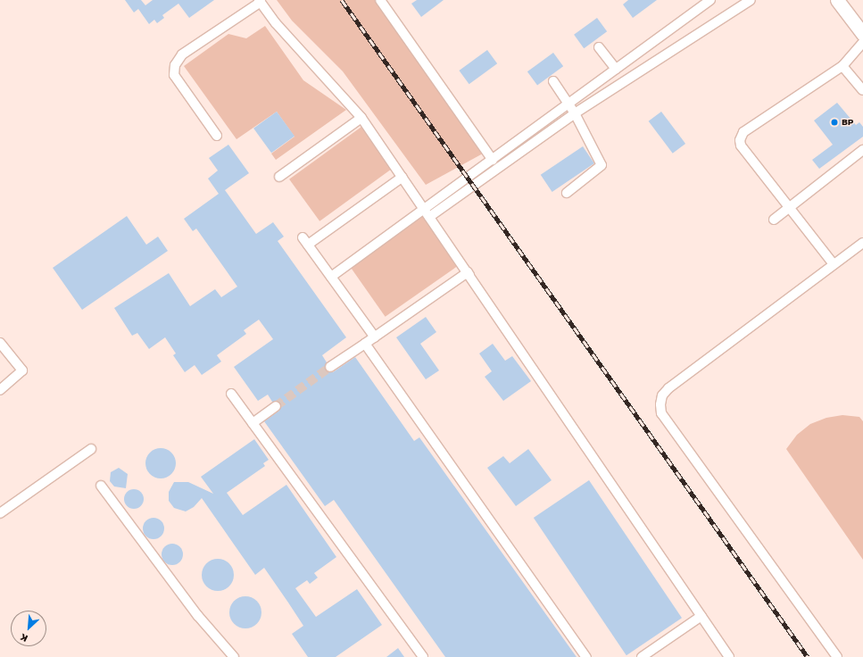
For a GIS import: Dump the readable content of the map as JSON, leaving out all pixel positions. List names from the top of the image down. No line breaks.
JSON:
{"places":["BP"],"north":"bottom left"}
